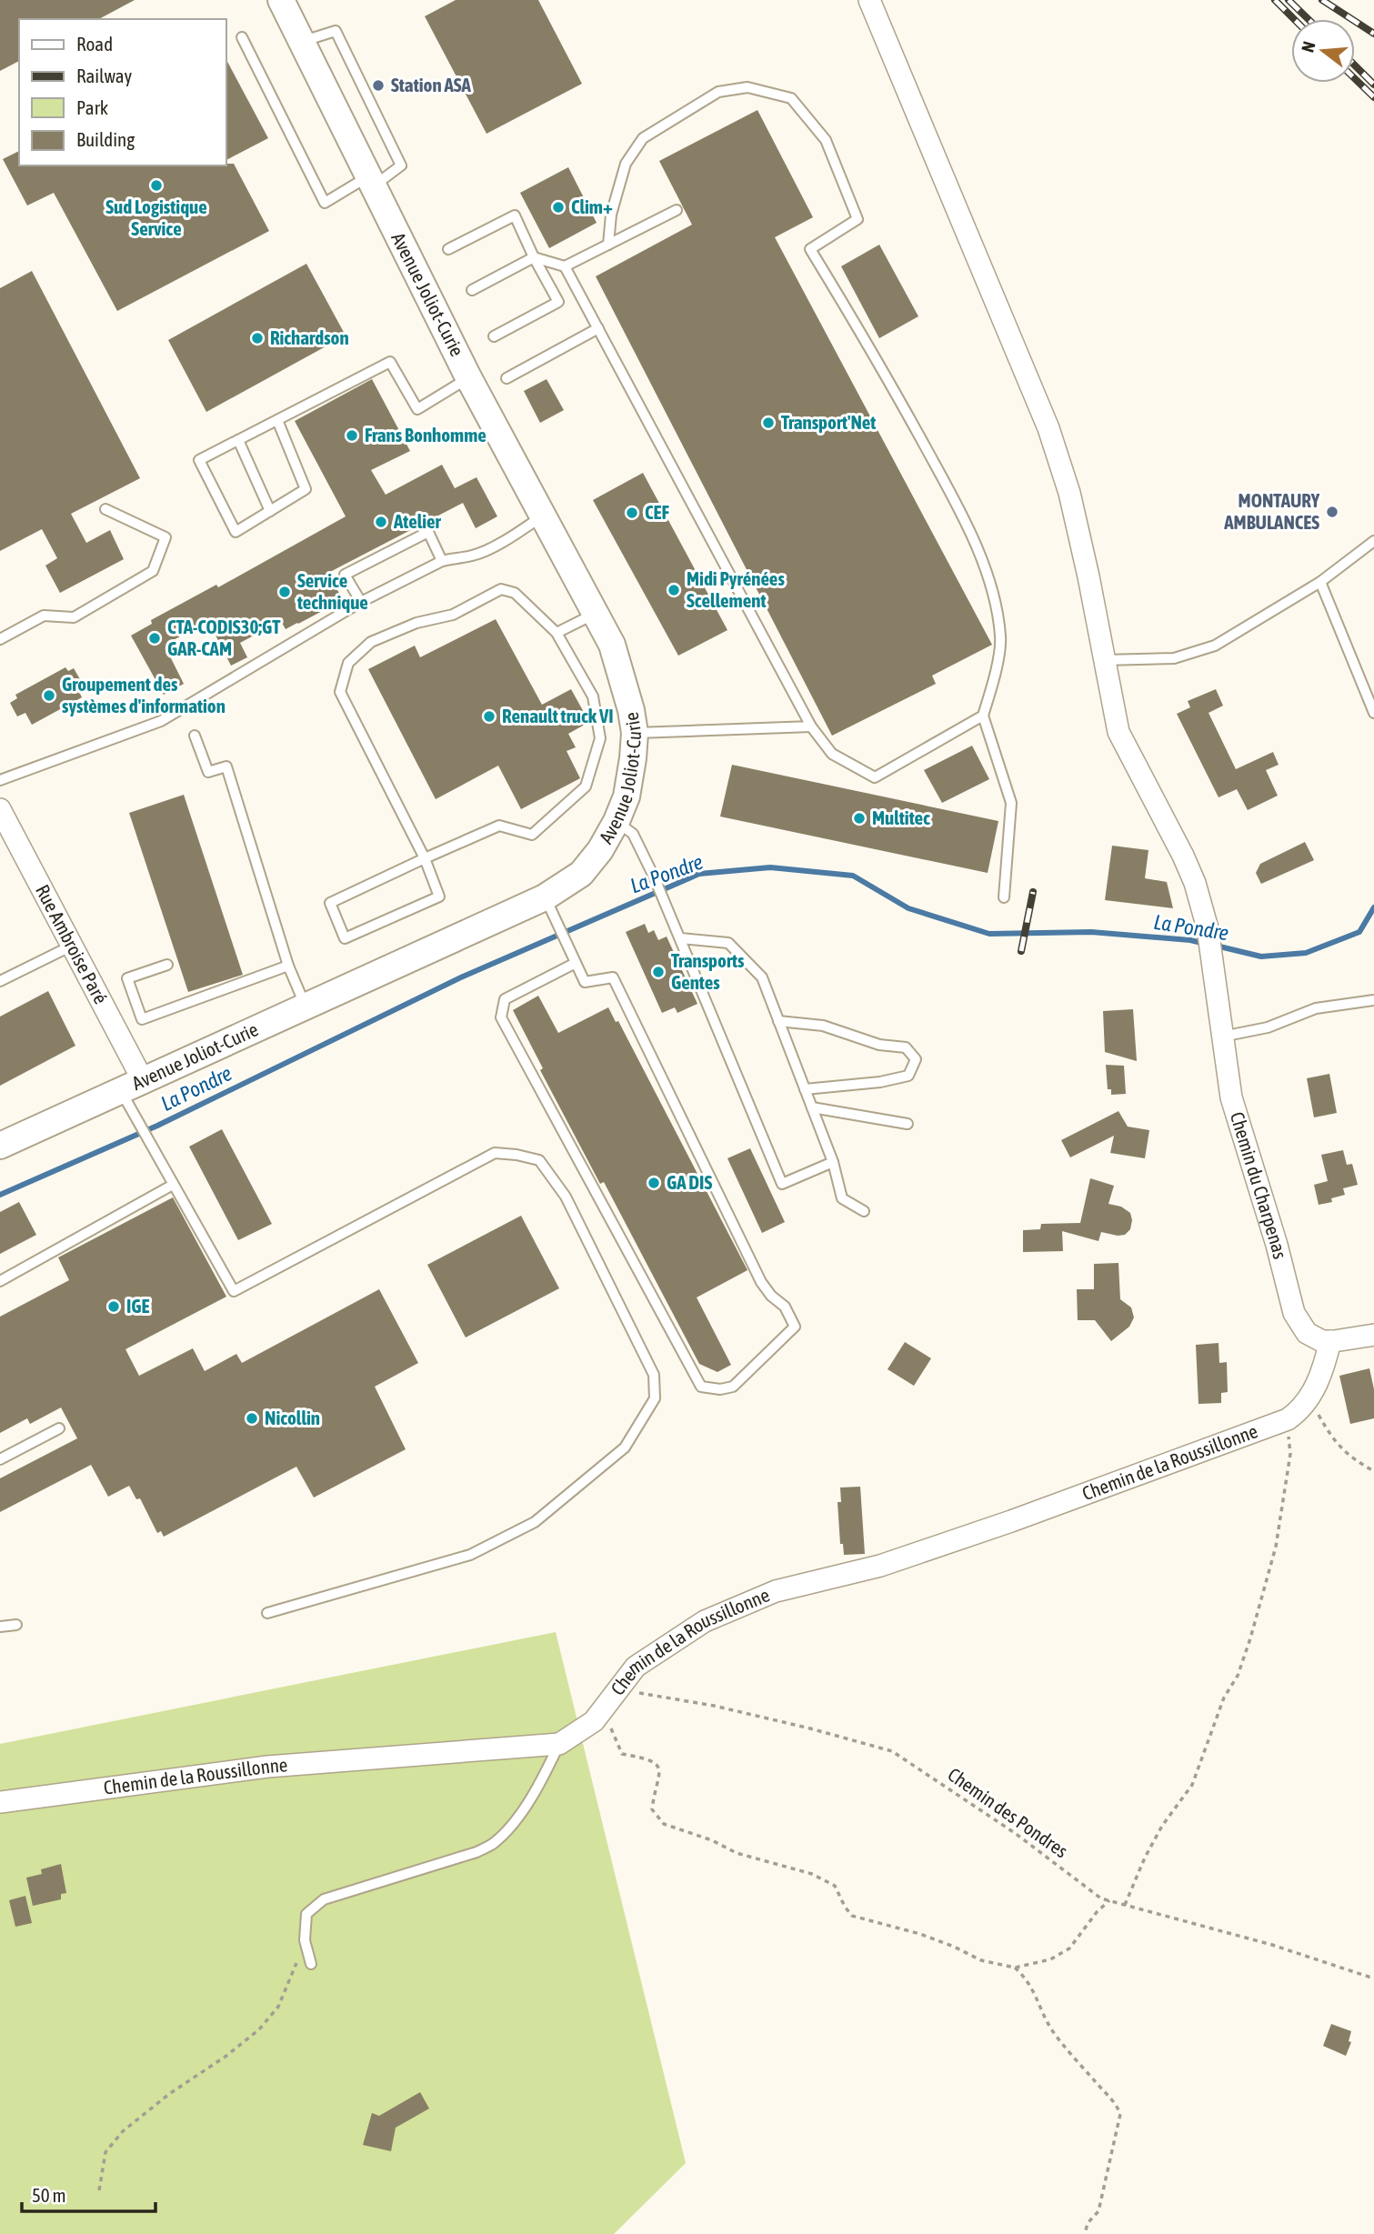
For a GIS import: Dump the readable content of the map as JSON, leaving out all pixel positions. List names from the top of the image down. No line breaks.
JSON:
{"streets":{"street":["Avenue Joliot-Curie","Rue Ambroise Paré","Chemin du Charpenas","Chemin de la Roussillonne"],"path":["Chemin des Pondres"]},"crossings":[["Avenue Joliot-Curie","Rue Ambroise Paré"],["Chemin du Charpenas","Chemin de la Roussillonne"],["Chemin de la Roussillonne","Chemin des Pondres"]],"water":["La Pondre"],"places":["Station ASA","Sud Logistique Service","Clim+","Richardson","Transport'Net","Frans Bonhomme","MONTAURY AMBULANCES","CEF","Atelier","Midi Pyrénées Scellement","Service technique","CTA-CODIS30;GT GAR-CAM","Groupement des systèmes d'information","Renault truck VI","Multitec","Transports Gentes","GA DIS","IGE","Nicollin"],"legend":["Road","Railway","Park","Building"],"scale_bar":"50 m","north":"left"}
